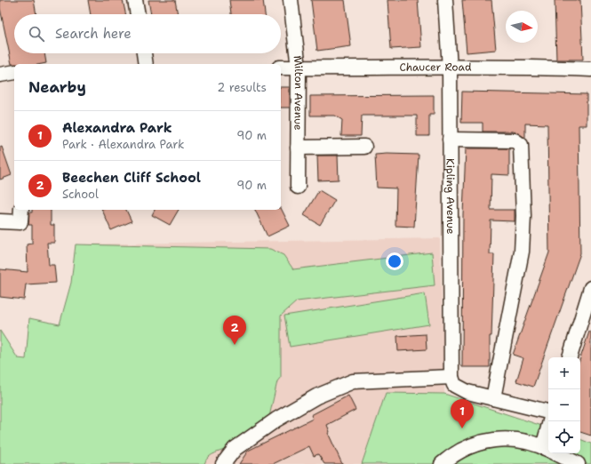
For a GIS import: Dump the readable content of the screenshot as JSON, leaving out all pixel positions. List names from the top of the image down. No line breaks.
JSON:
{"streets":{"street":["Chaucer Road","Milton Avenue","Kipling Avenue"]},"crossings":[["Chaucer Road","Milton Avenue"],["Chaucer Road","Kipling Avenue"]],"north":"right","page":{"search":"Search here","heading":["Nearby","2 results"],"list":[{"mark":"1","name":"Alexandra Park","note":"Park · Alexandra Park","value":"90 m"},{"mark":"2","name":"Beechen Cliff School","note":"School","value":"90 m"}],"pins":["2","1"],"map_buttons":["+","−"]}}
